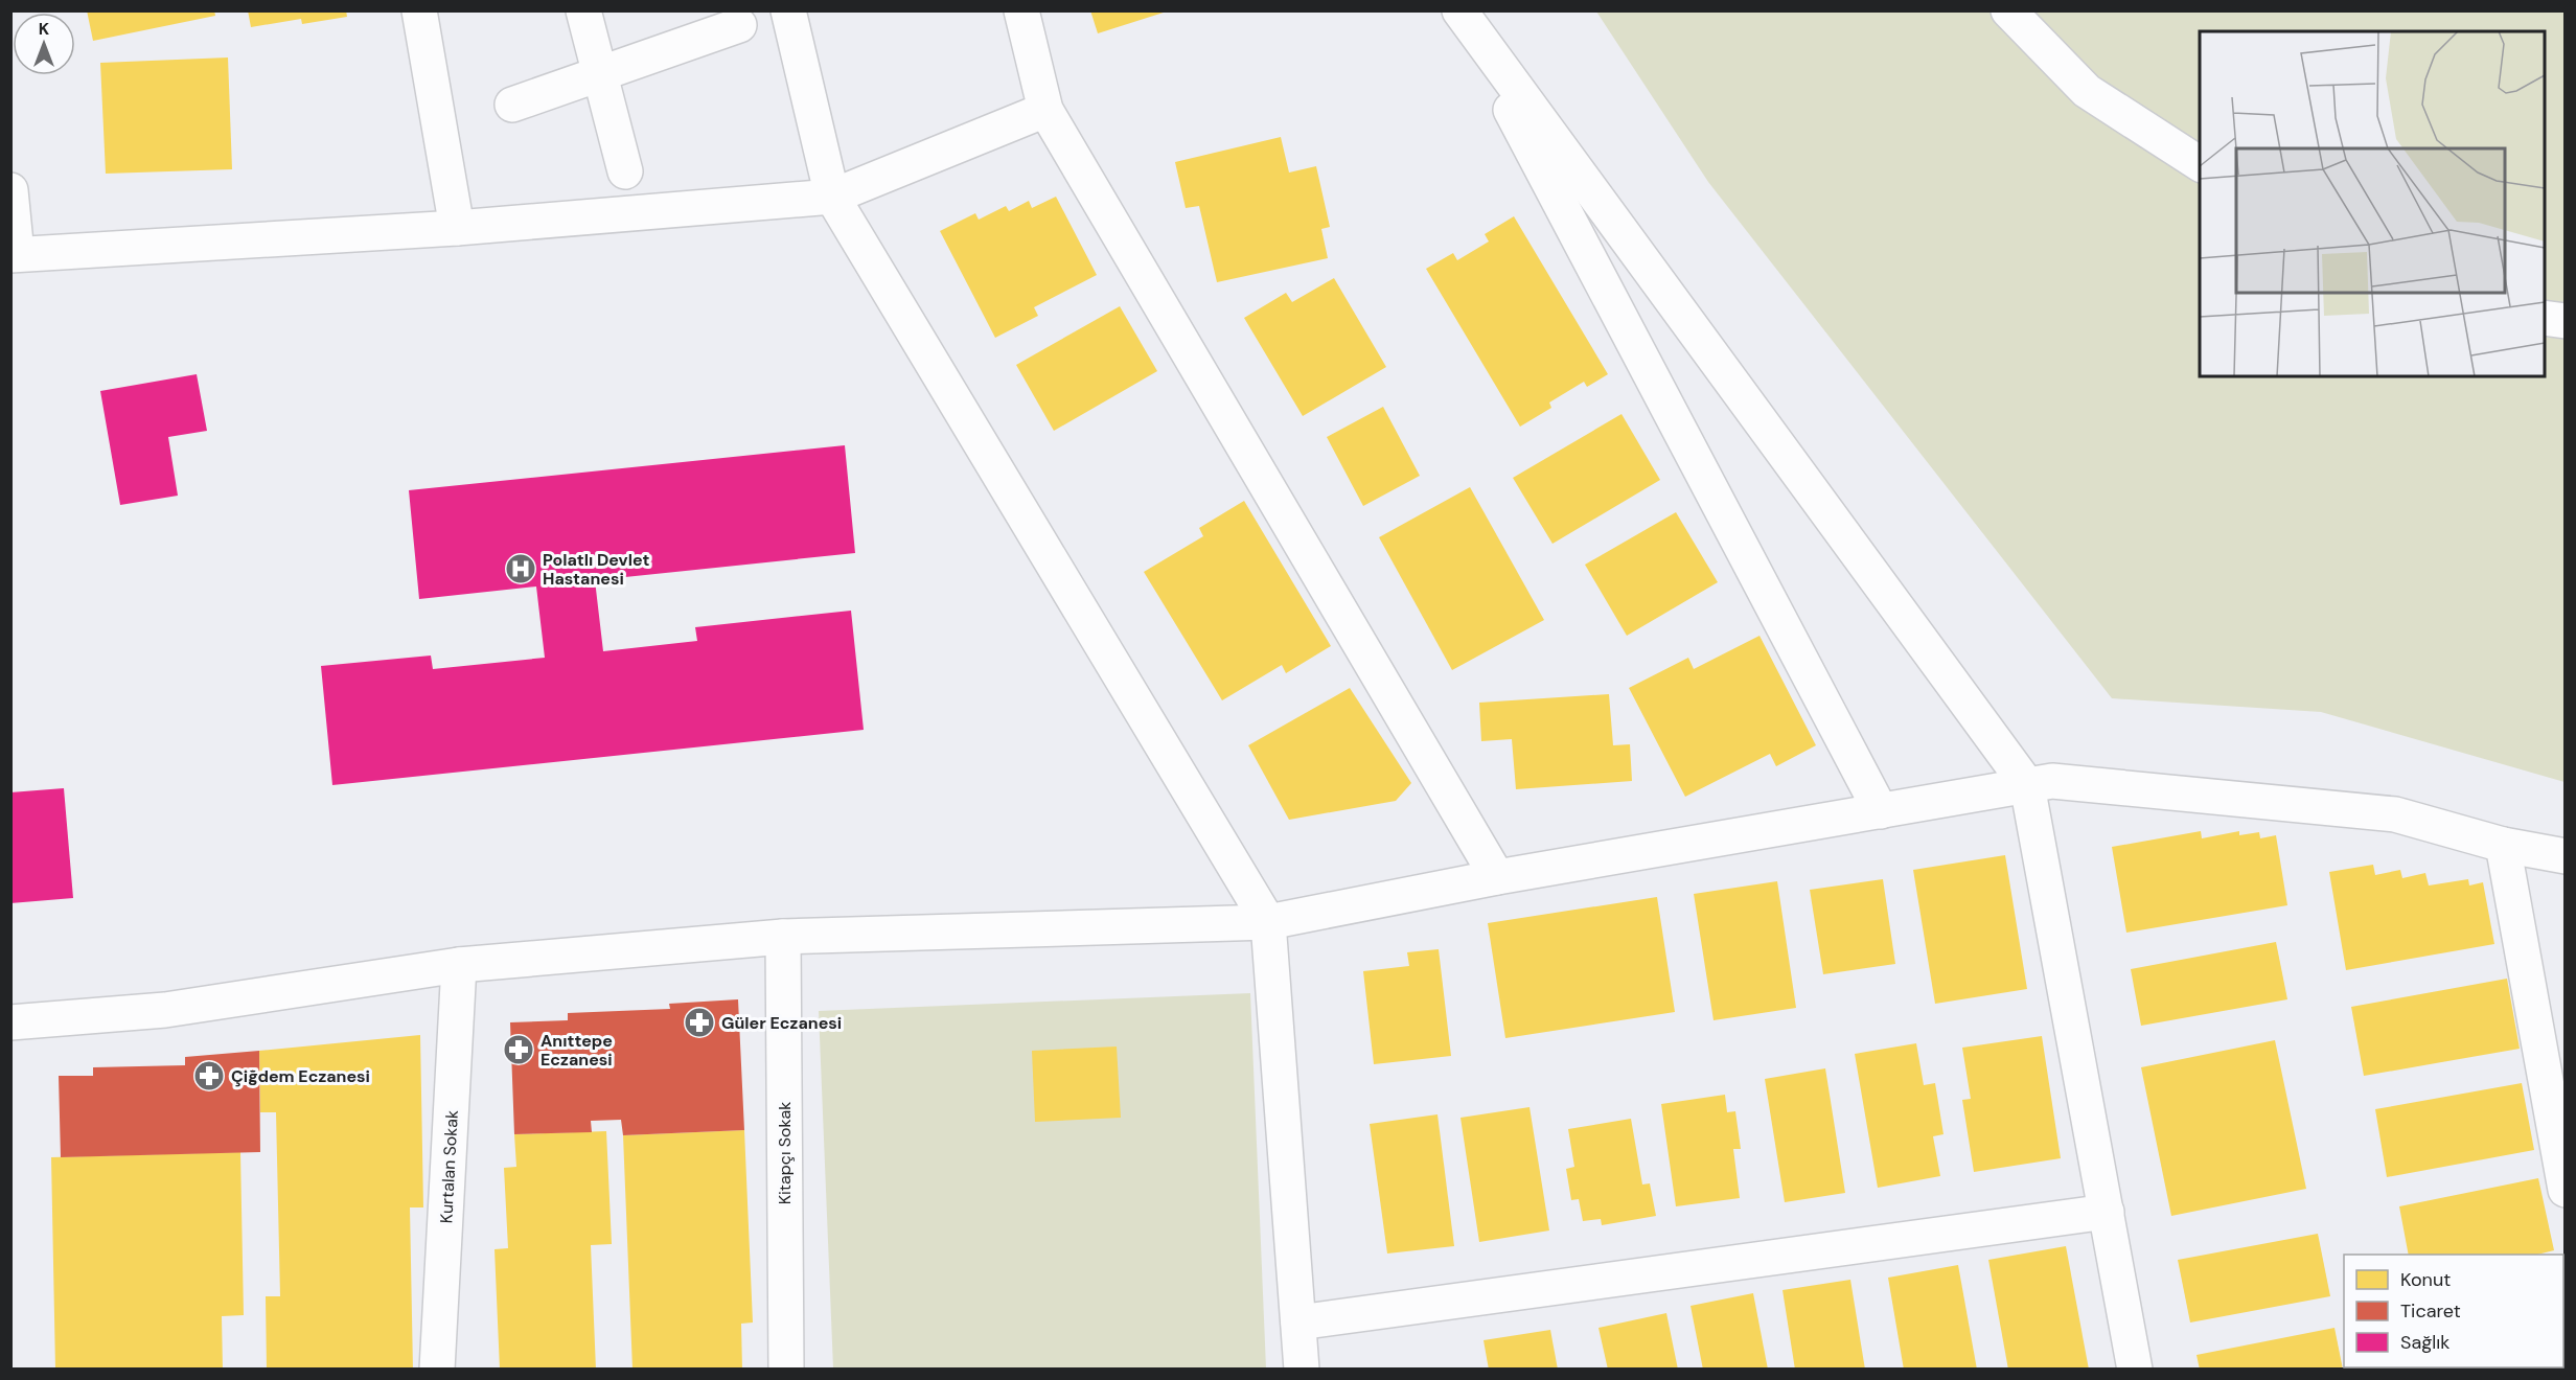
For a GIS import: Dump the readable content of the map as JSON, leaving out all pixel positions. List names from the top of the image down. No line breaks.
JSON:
{"streets":{"street":["Kitapçı Sokak","Kurtalan Sokak"]},"places":{"hospital":["Polatlı Devlet Hastanesi"],"pharmacy":["Güler Eczanesi","Anıttepe Eczanesi","Çiğdem Eczanesi"]},"legend":["Konut","Ticaret","Sağlık"],"north":"top"}
